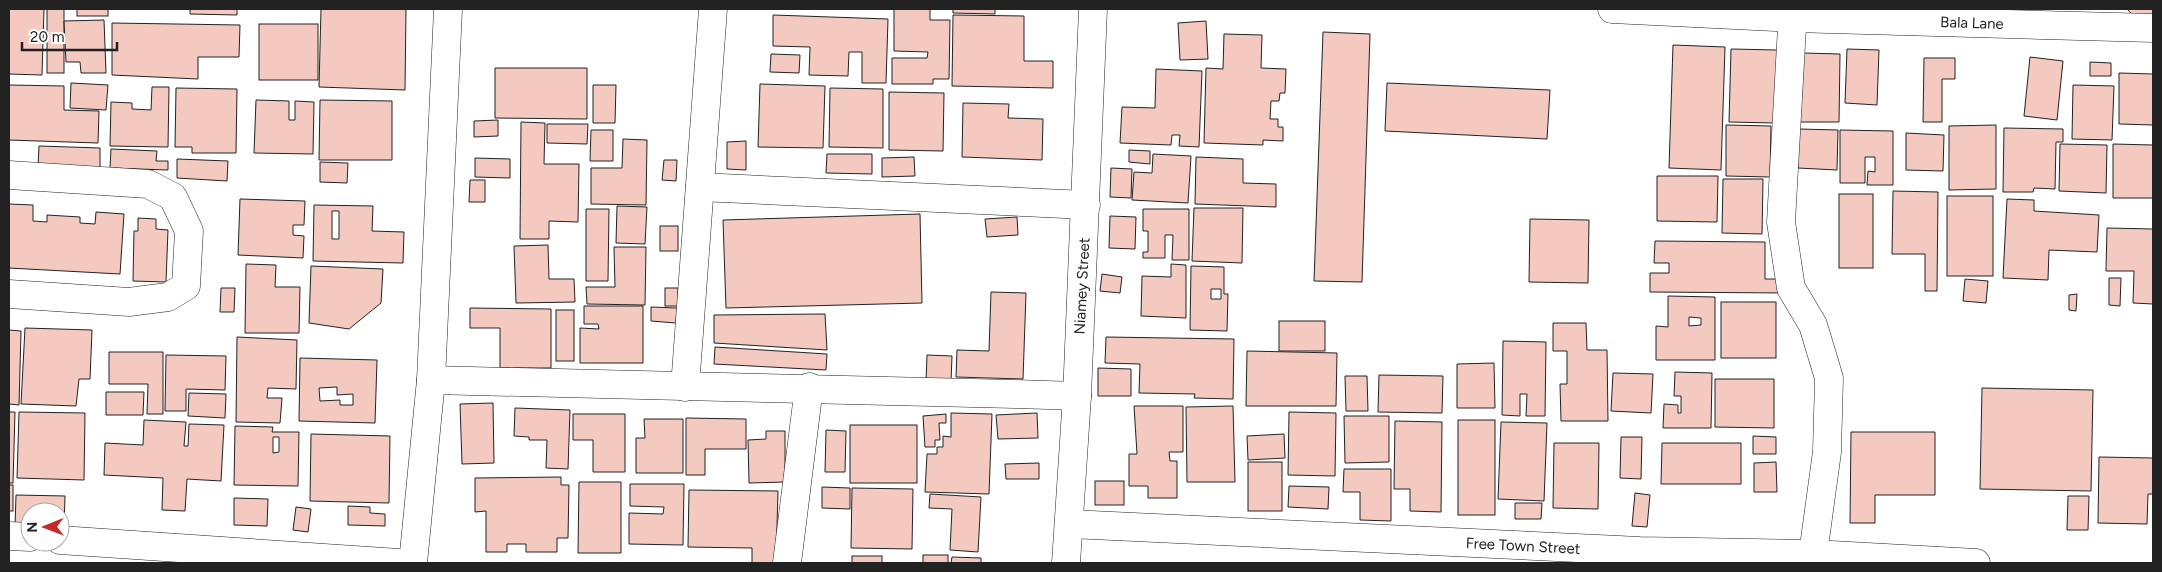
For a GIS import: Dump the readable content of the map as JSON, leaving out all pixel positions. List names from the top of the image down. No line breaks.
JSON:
{"streets":{"street":["Bala Lane","Niamey Street","Free Town Street"]},"crossings":[["Niamey Street","Free Town Street"]],"scale_bar":"20 m","north":"left"}
